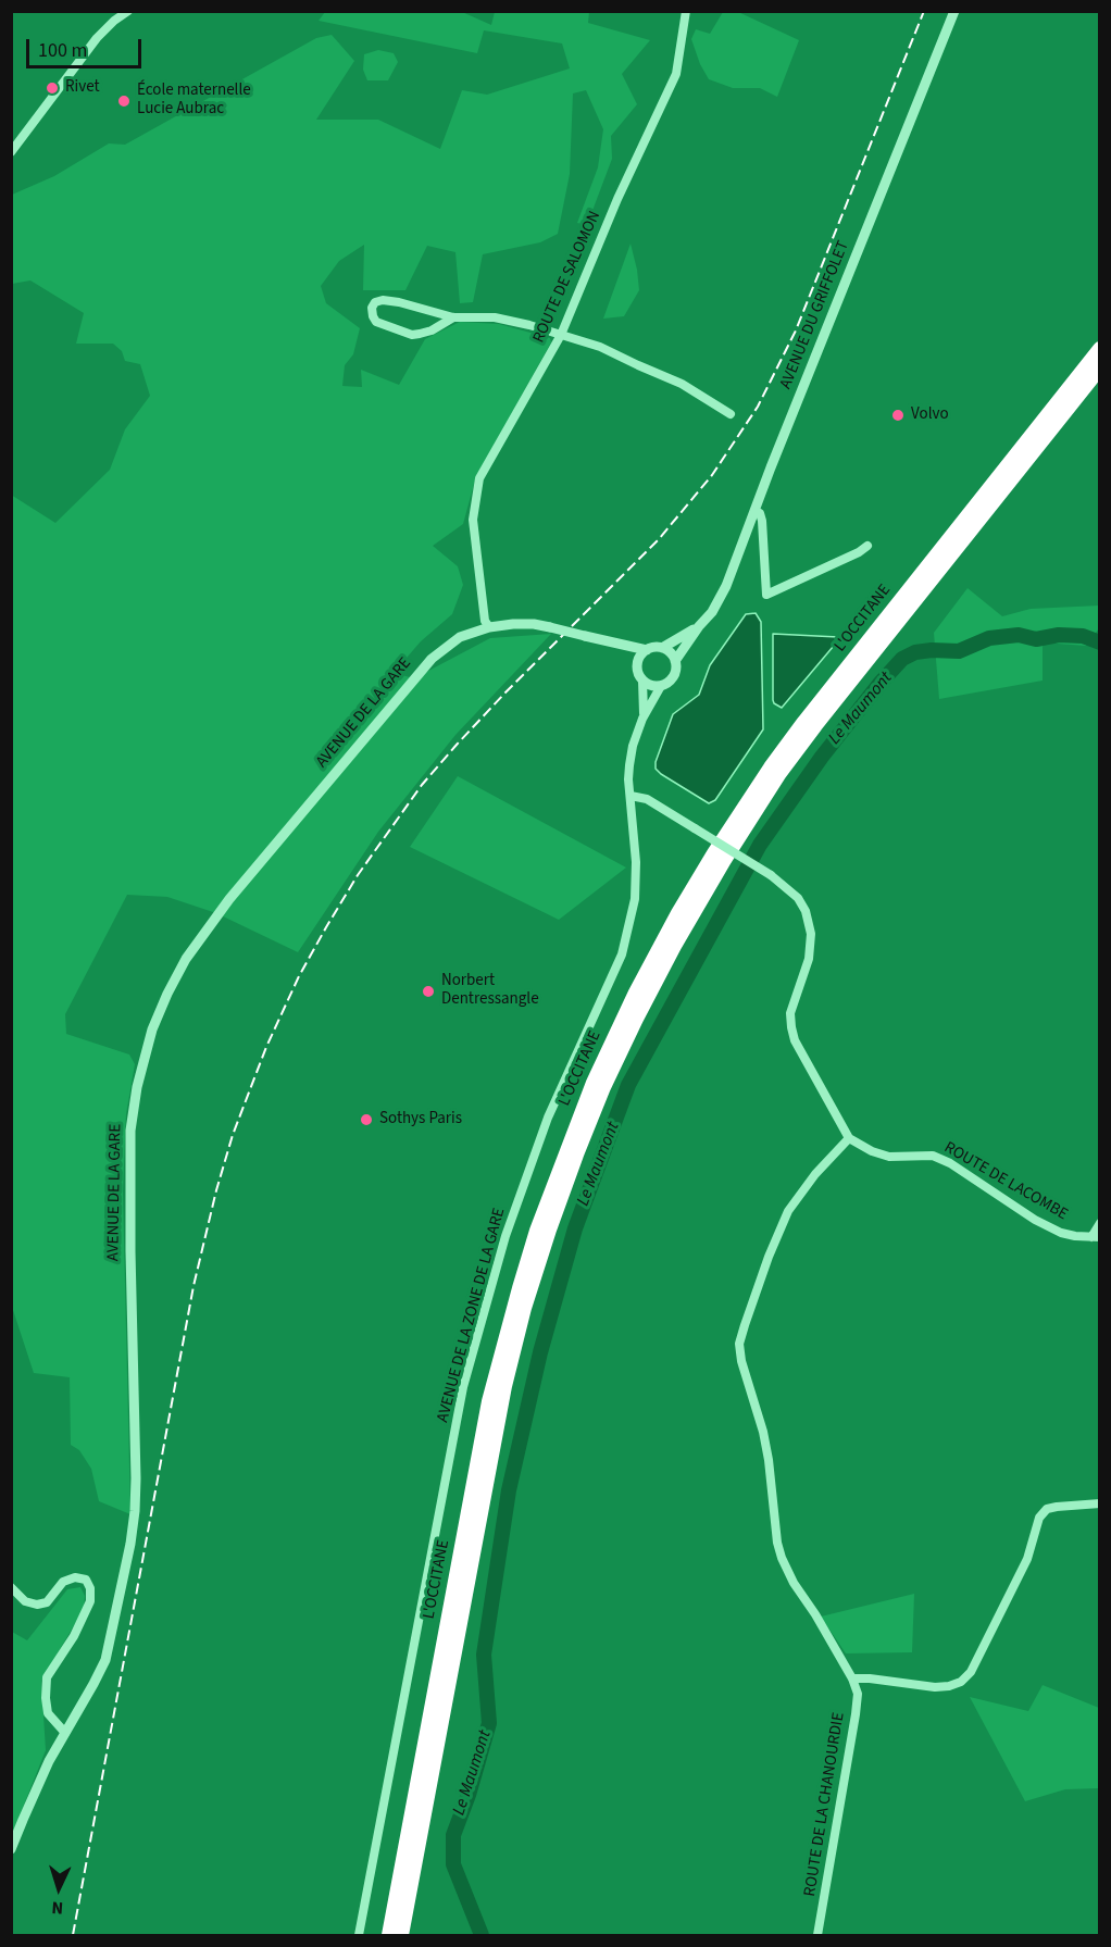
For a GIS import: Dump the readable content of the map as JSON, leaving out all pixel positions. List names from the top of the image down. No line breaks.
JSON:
{"streets":{"highway":["L'OCCITANE"],"street":["ROUTE DE SALOMON","AVENUE DU GRIFFOLET","AVENUE DE LA GARE","ROUTE DE LACOMBE","AVENUE DE LA ZONE DE LA GARE","ROUTE DE LA CHANOURDIE"]},"crossings":[["ROUTE DE SALOMON","AVENUE DE LA GARE"],["AVENUE DU GRIFFOLET","AVENUE DE LA GARE"],["AVENUE DU GRIFFOLET","AVENUE DE LA ZONE DE LA GARE"],["AVENUE DE LA GARE","AVENUE DE LA ZONE DE LA GARE"]],"water":["Le Maumont"],"places":["Rivet","École maternelle Lucie Aubrac","Volvo","Norbert Dentressangle","Sothys Paris"],"scale_bar":"100 m","north":"bottom"}
